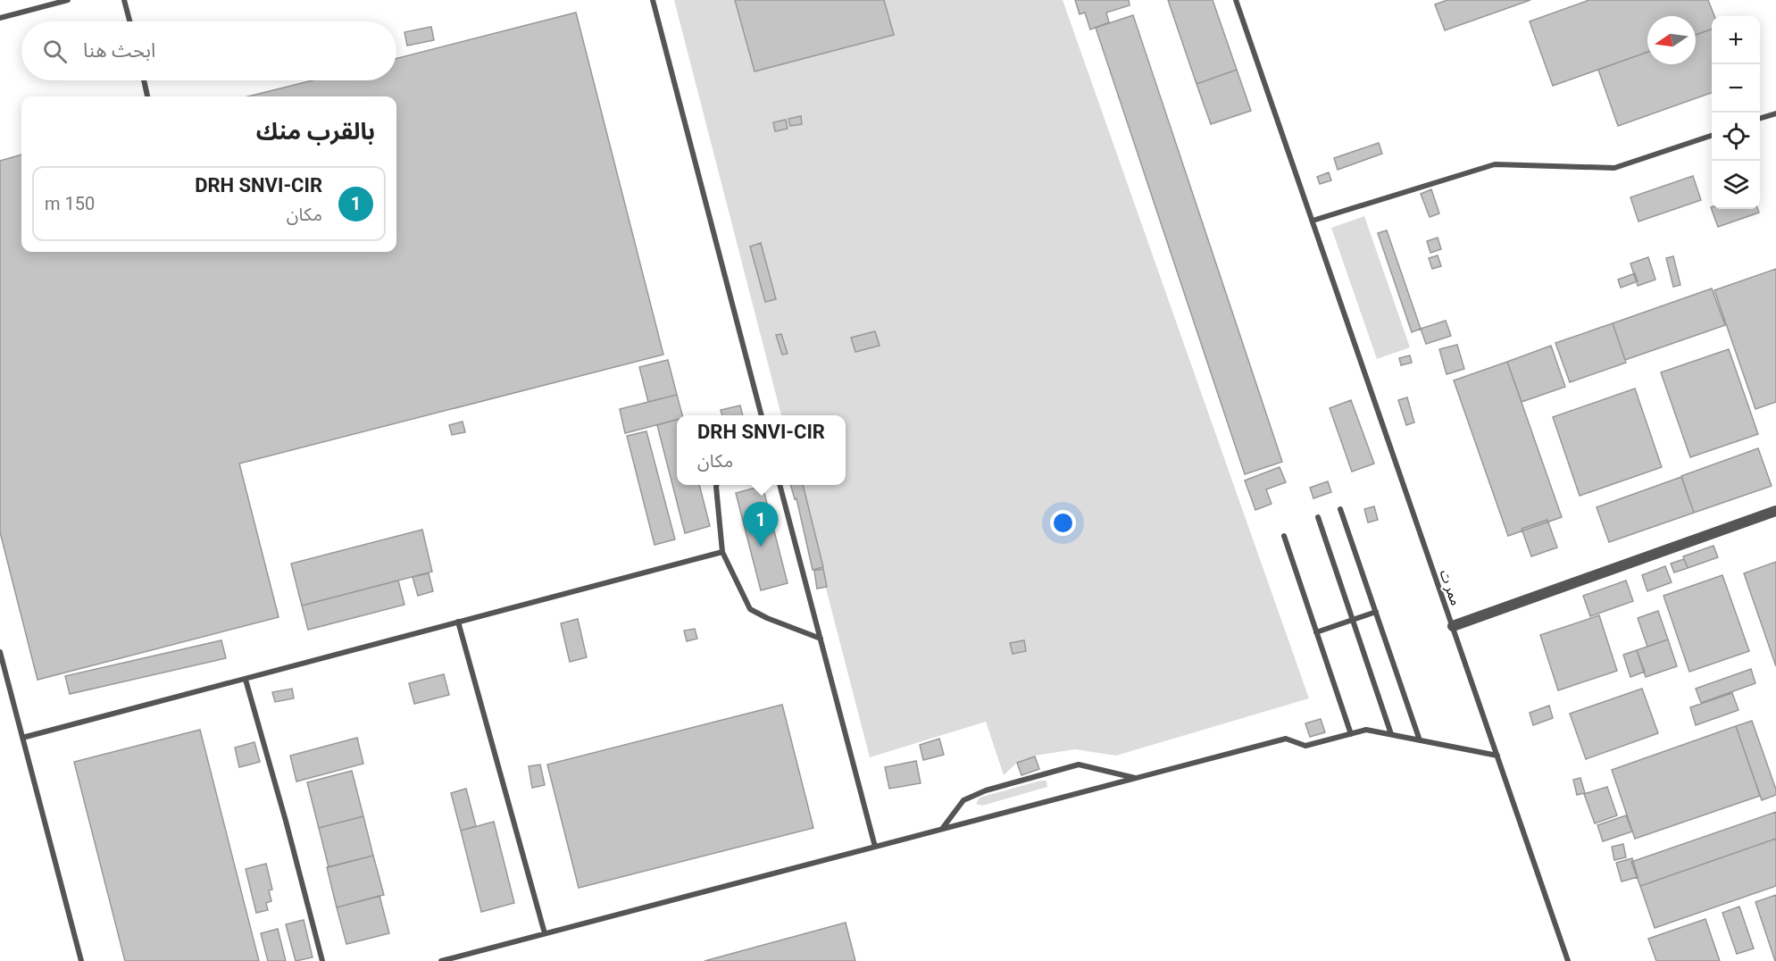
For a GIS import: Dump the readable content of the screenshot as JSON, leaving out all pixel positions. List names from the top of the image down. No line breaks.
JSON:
{"streets":{"lane":["ممر ت"]},"north":"left","page":{"map_buttons":["+","−"],"search":"ابحث هنا","heading":"بالقرب منك","list":[{"mark":"1","name":"DRH SNVI-CIR","note":"مكان","value":"150 m"}],"popup":["DRH SNVI-CIR","مكان"],"pins":"1"}}
